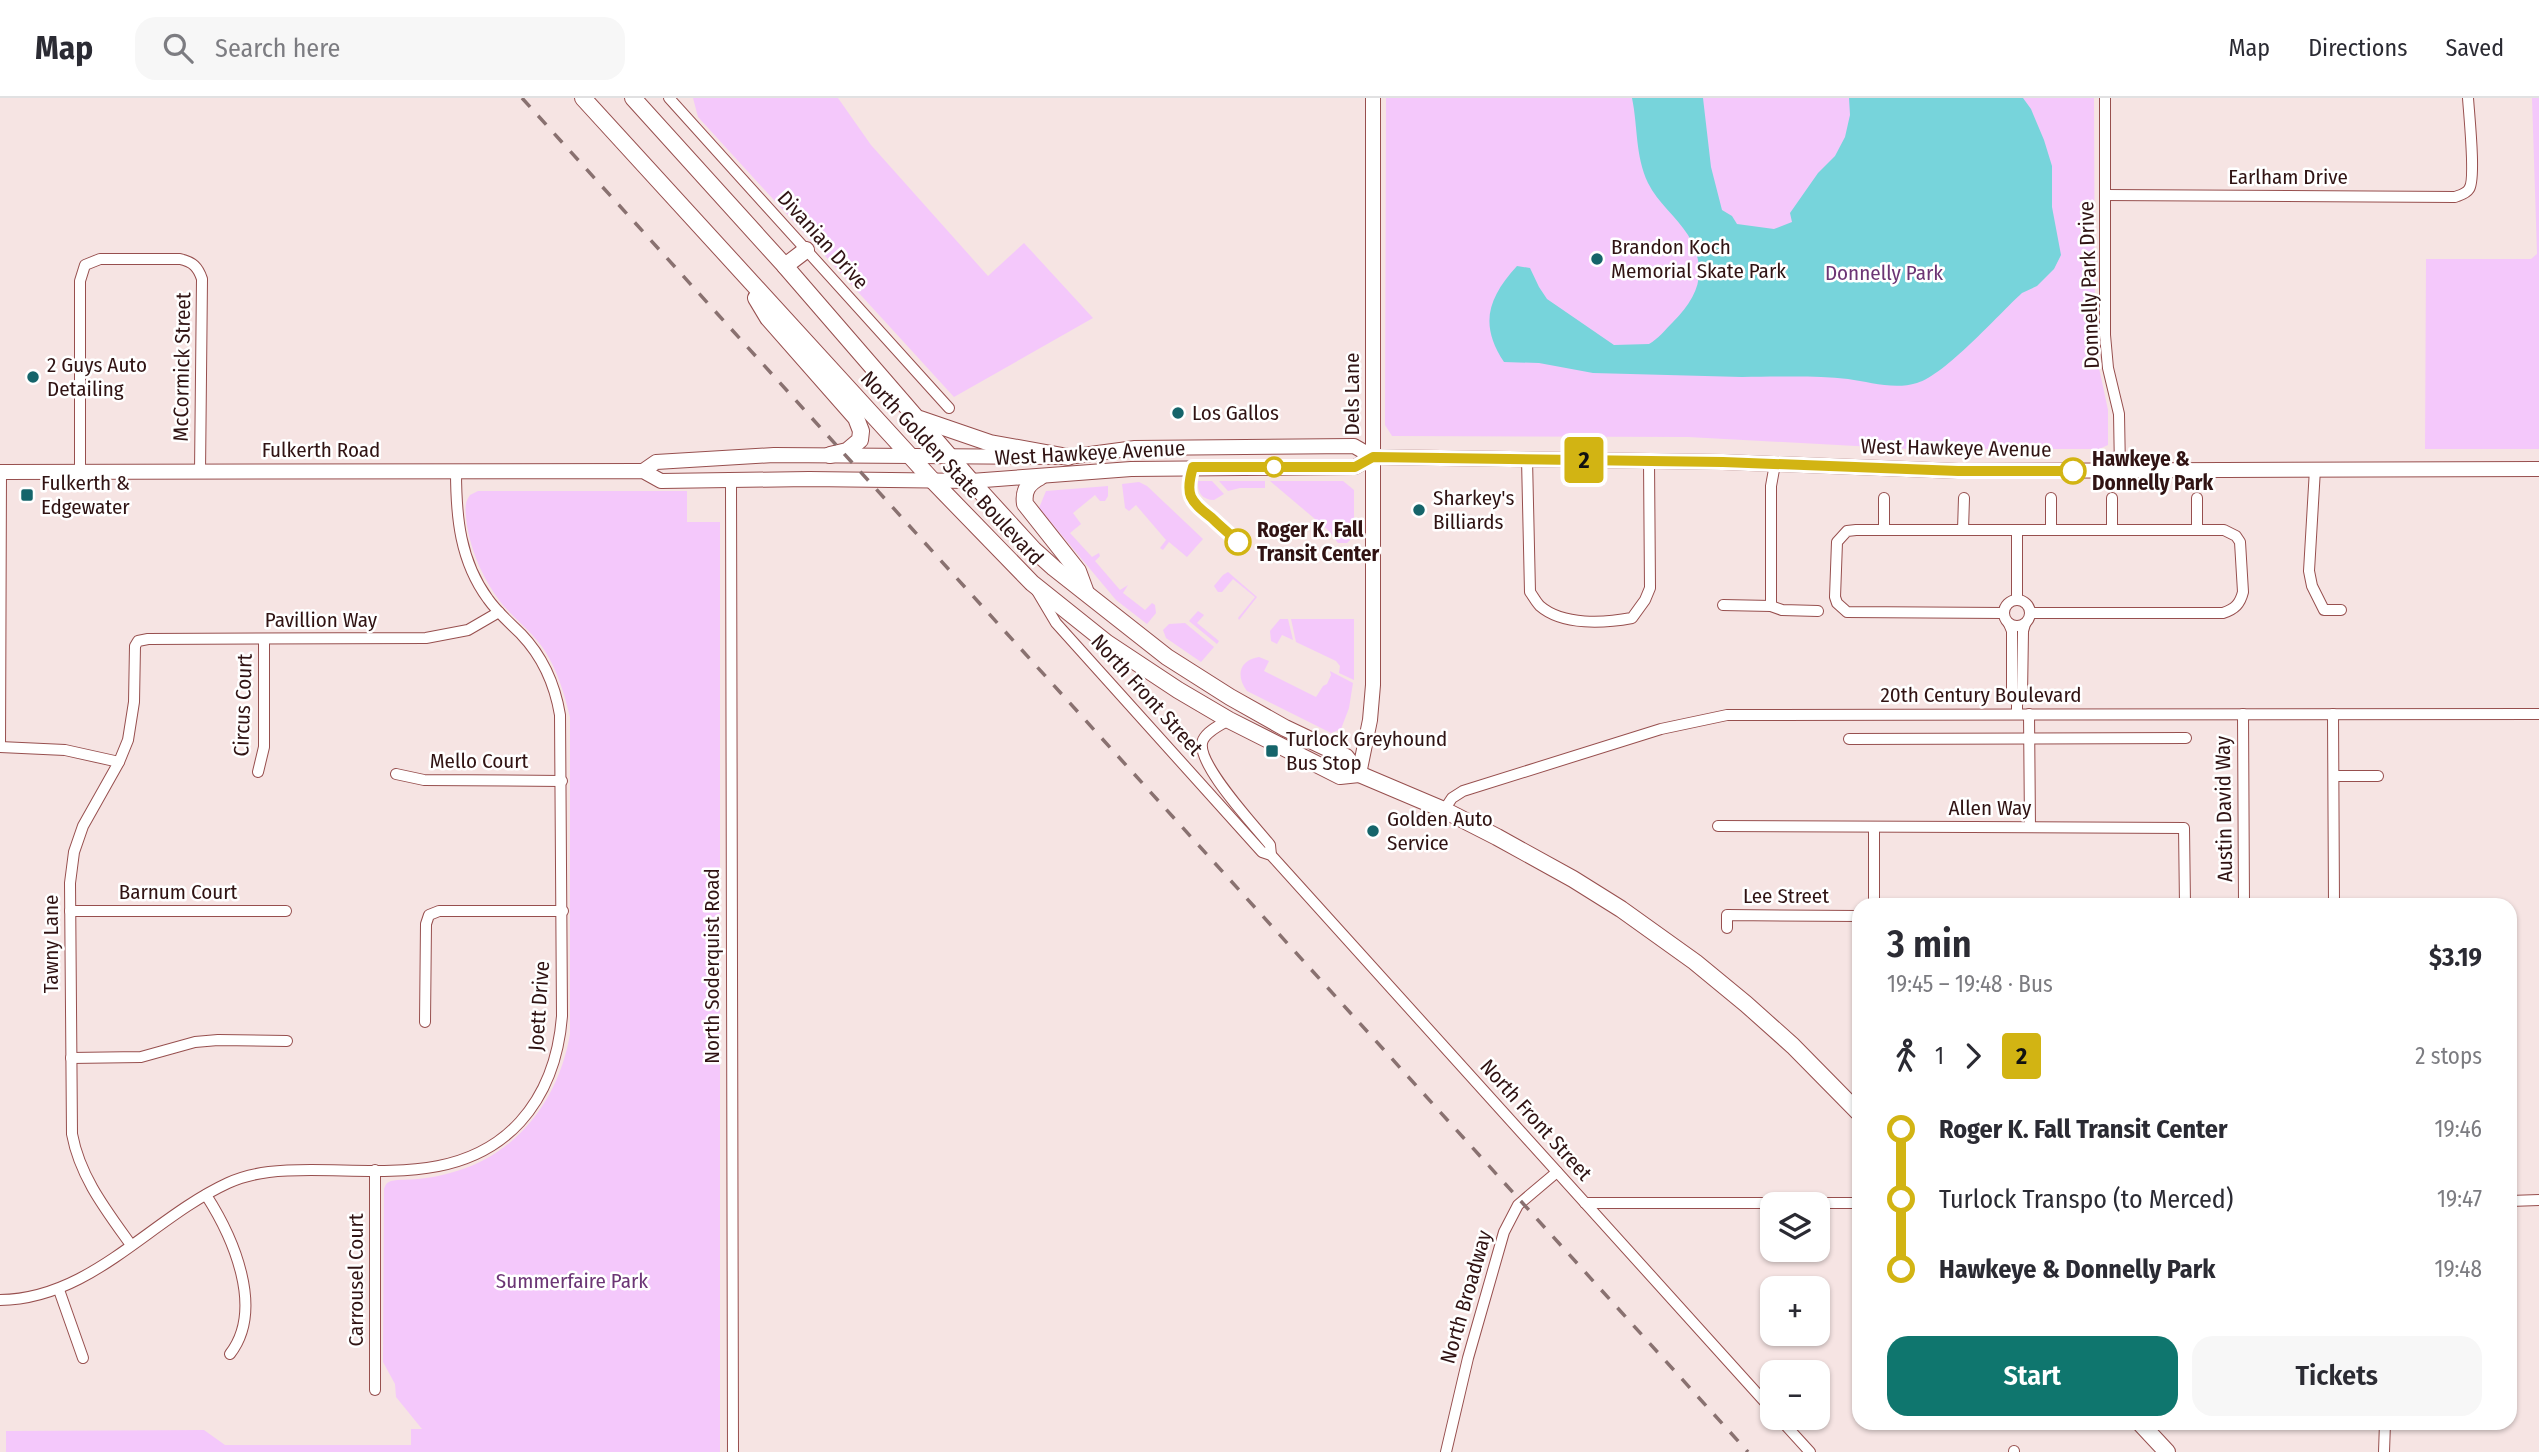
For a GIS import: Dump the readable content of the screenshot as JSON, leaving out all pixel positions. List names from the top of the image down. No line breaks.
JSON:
{"streets":{"main road":["North Golden State Boulevard"],"street":["Earlham Drive","Divanian Drive","Donnelly Park Drive","McCormick Street","Dels Lane","West Hawkeye Avenue","Fulkerth Road","Pavillion Way","North Front Street","20th Century Boulevard","Circus Court","Mello Court","Allen Way","Austin David Way","Barnum Court","Lee Street","Tawny Lane","North Soderquist Road","Joett Drive","Carrousel Court","North Broadway"]},"crossings":[["Earlham Drive","Donnelly Park Drive"],["Donnelly Park Drive","West Hawkeye Avenue"],["McCormick Street","Fulkerth Road"],["Dels Lane","West Hawkeye Avenue"],["Dels Lane","North Golden State Boulevard"],["West Hawkeye Avenue","Fulkerth Road"],["West Hawkeye Avenue","North Golden State Boulevard"],["Fulkerth Road","North Golden State Boulevard"],["Fulkerth Road","North Soderquist Road"],["Fulkerth Road","Joett Drive"],["North Golden State Boulevard","North Front Street"],["North Golden State Boulevard","20th Century Boulevard"],["Pavillion Way","Circus Court"],["Pavillion Way","Tawny Lane"],["Pavillion Way","Joett Drive"],["North Front Street","North Broadway"],["20th Century Boulevard","Austin David Way"],["Mello Court","Joett Drive"],["Barnum Court","Tawny Lane"],["Tawny Lane","Joett Drive"],["Joett Drive","Carrousel Court"]],"parks":["Donnelly Park","Summerfaire Park"],"places":{"other":["Brandon Koch Memorial Skate Park","2 Guys Auto Detailing","Los Gallos","Hawkeye & Donnelly Park","Sharkey's Billiards","Roger K. Fall Transit Center","Golden Auto Service"],"transit":["Fulkerth & Edgewater","Turlock Greyhound Bus Stop"]},"lines":["bus line 2"],"page":{"header":"Map","search":"Search here","nav":["Map","Directions","Saved"],"on_map":"2","heading":["3 min","19:45 – 19:48 · Bus","$3.19"],"legs":["1","2","2 stops"],"list":[{"name":"Roger K. Fall Transit Center","value":"19:46"},{"name":"Turlock Transpo (to Merced)","value":"19:47"},{"name":"Hawkeye & Donnelly Park","value":"19:48"}],"map_buttons":["+","−"],"buttons":["Start","Tickets"]}}
